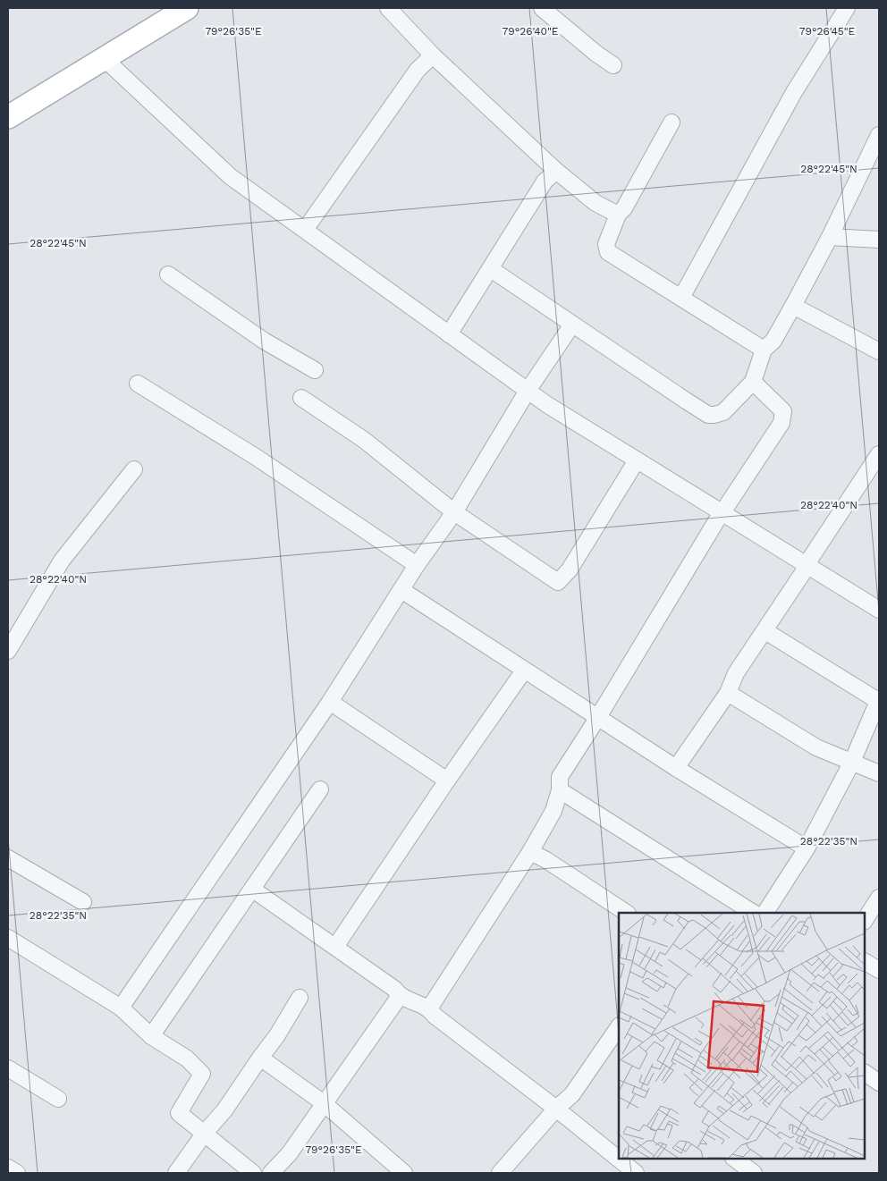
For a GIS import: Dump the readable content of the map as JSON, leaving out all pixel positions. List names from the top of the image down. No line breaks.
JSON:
{"coordinates":["79°26'35\"E","79°26'40\"E","79°26'45\"E","28°22'45\"N","28°22'40\"N","28°22'35\"N"]}
